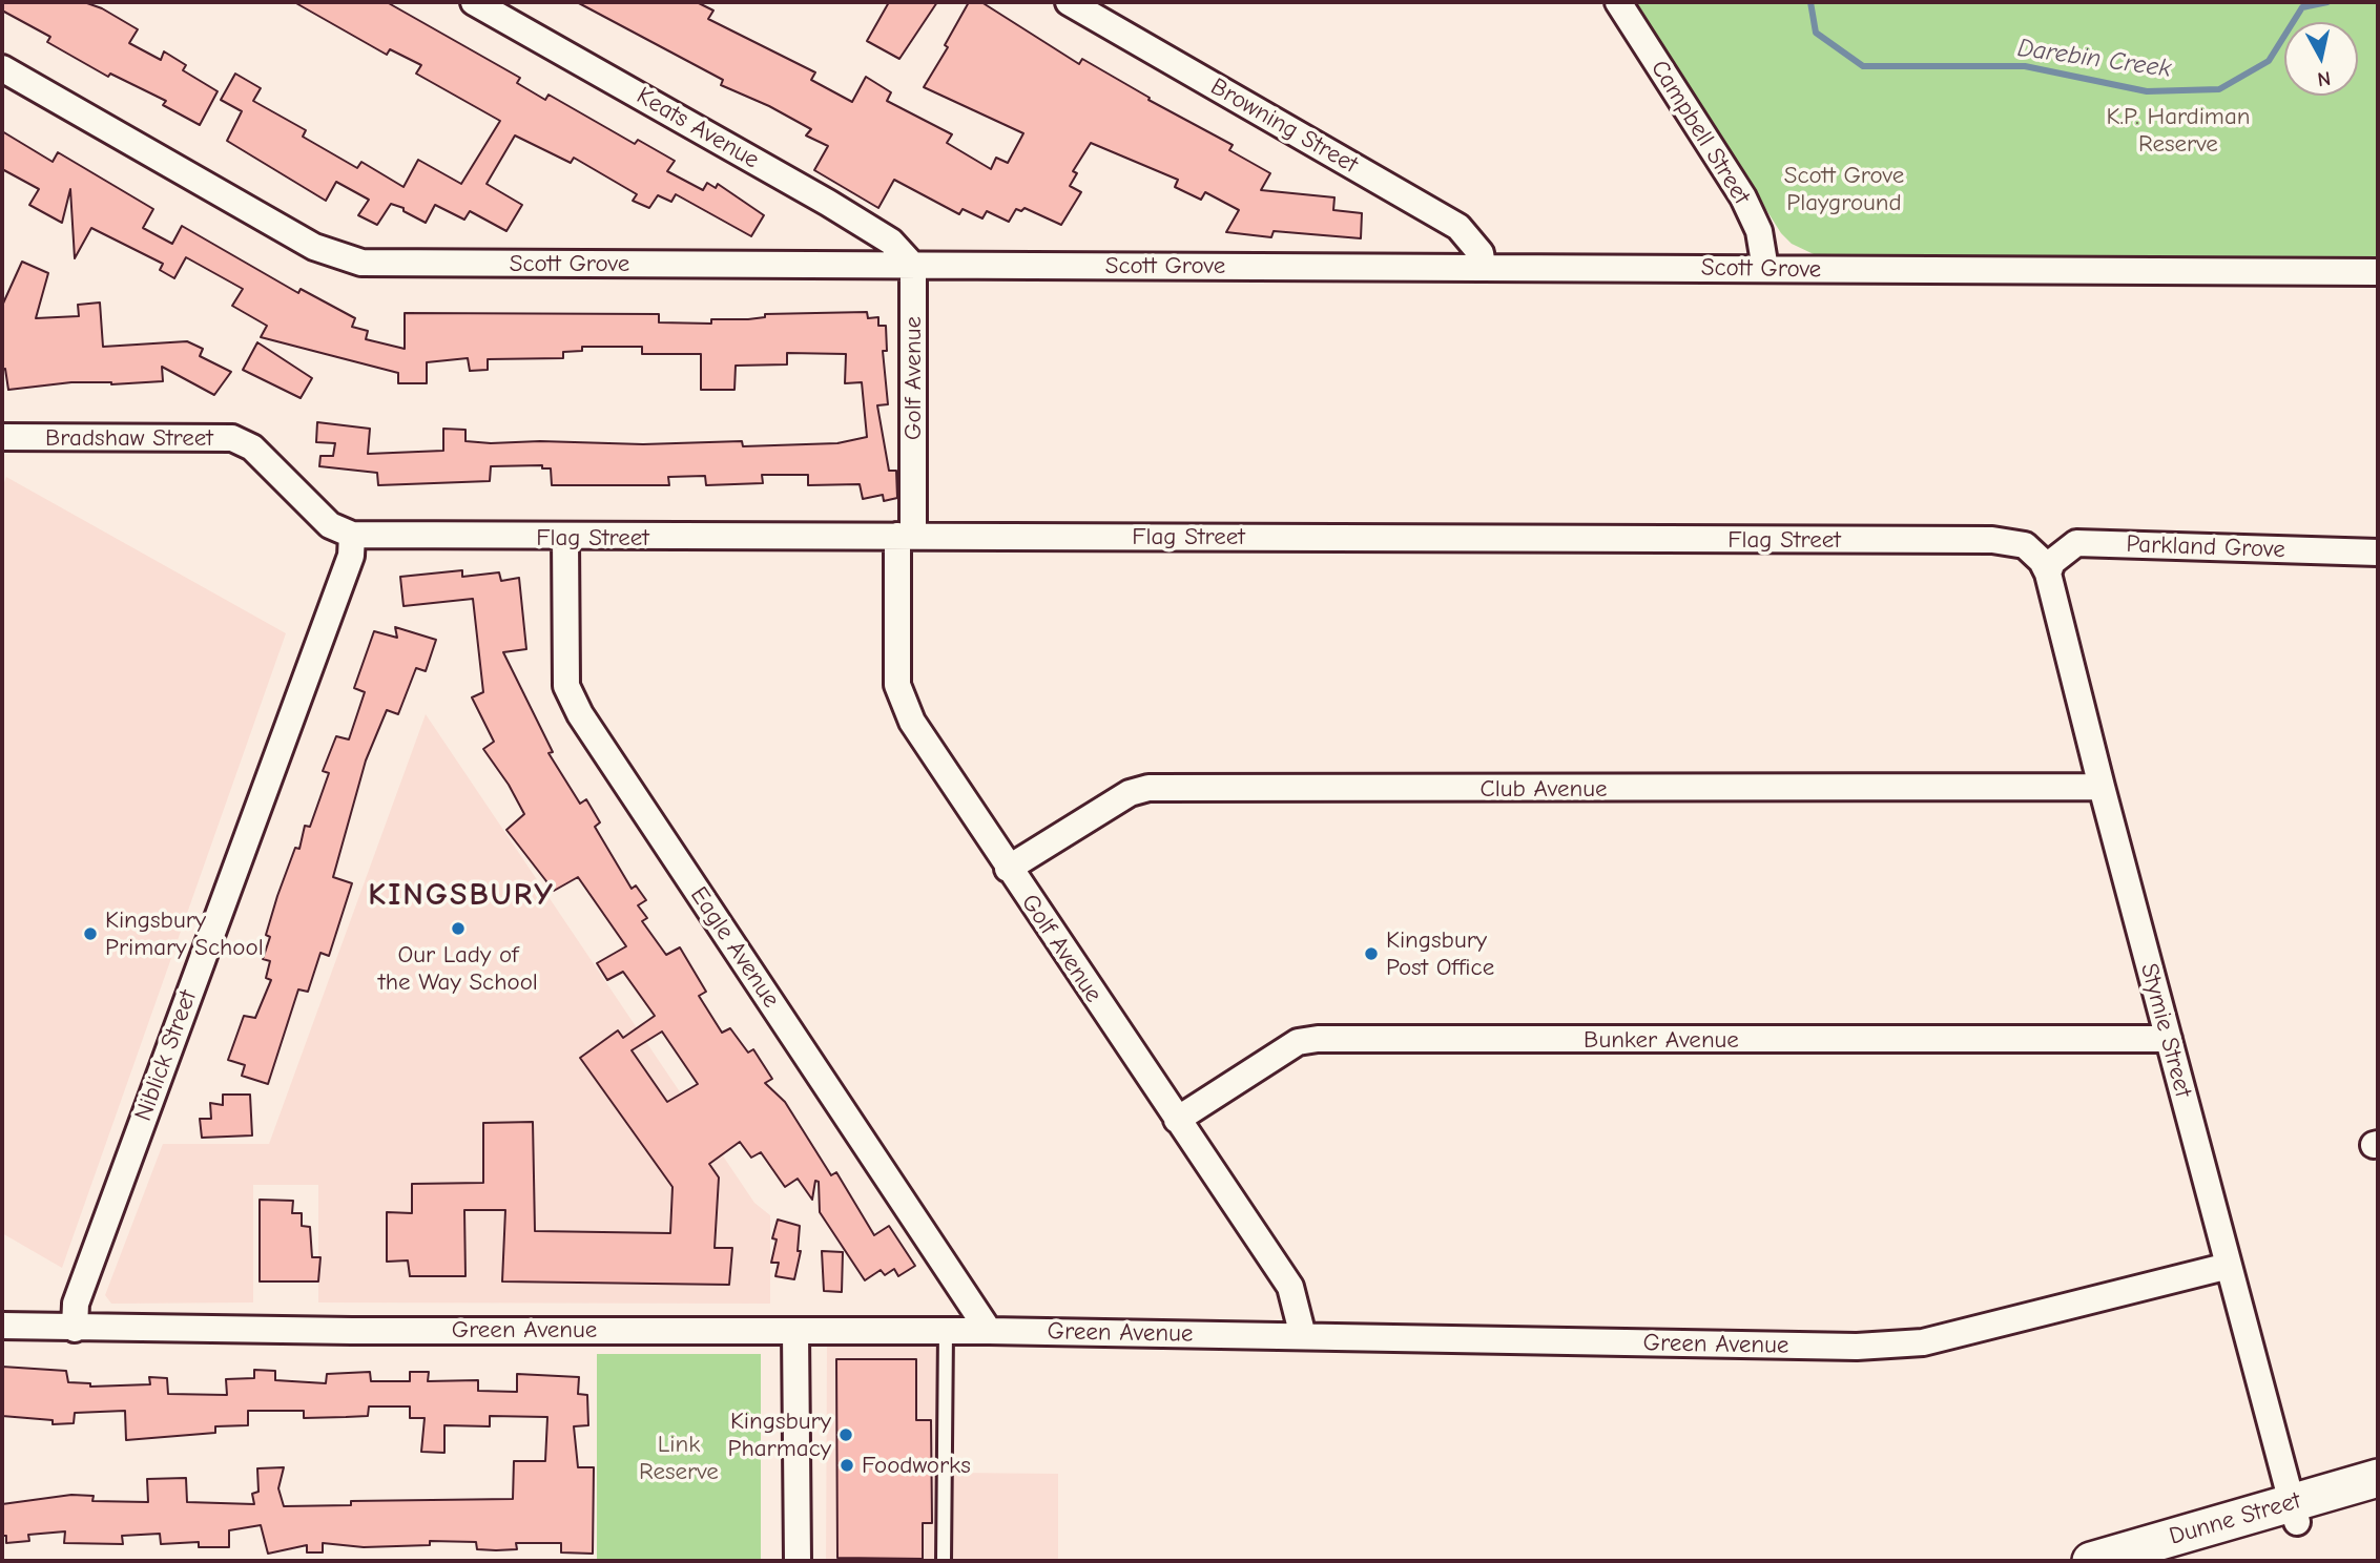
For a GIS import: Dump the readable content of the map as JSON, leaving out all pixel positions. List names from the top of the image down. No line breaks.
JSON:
{"streets":{"main road":["Dunne Street"],"street":["Browning Street","Keats Avenue","Campbell Street","Scott Grove","Golf Avenue","Bradshaw Street","Flag Street","Parkland Grove","Club Avenue","Eagle Avenue","Stymie Street","Bunker Avenue","Niblick Street","Green Avenue"]},"crossings":[["Browning Street","Scott Grove"],["Keats Avenue","Scott Grove"],["Keats Avenue","Golf Avenue"],["Campbell Street","Scott Grove"],["Scott Grove","Golf Avenue"],["Golf Avenue","Flag Street"],["Golf Avenue","Club Avenue"],["Golf Avenue","Bunker Avenue"],["Golf Avenue","Green Avenue"],["Bradshaw Street","Flag Street"],["Bradshaw Street","Niblick Street"],["Flag Street","Eagle Avenue"],["Flag Street","Stymie Street"],["Flag Street","Niblick Street"],["Parkland Grove","Stymie Street"],["Club Avenue","Stymie Street"],["Eagle Avenue","Green Avenue"],["Stymie Street","Bunker Avenue"],["Stymie Street","Green Avenue"],["Stymie Street","Dunne Street"],["Niblick Street","Green Avenue"]],"districts":["KINGSBURY"],"water":["Darebin Creek"],"parks":["K.P. Hardiman Reserve","Scott Grove Playground","Link Reserve"],"places":["Our Lady of the Way School","Kingsbury Primary School","Kingsbury Post Office","Kingsbury Pharmacy","Foodworks"],"north":"bottom"}
